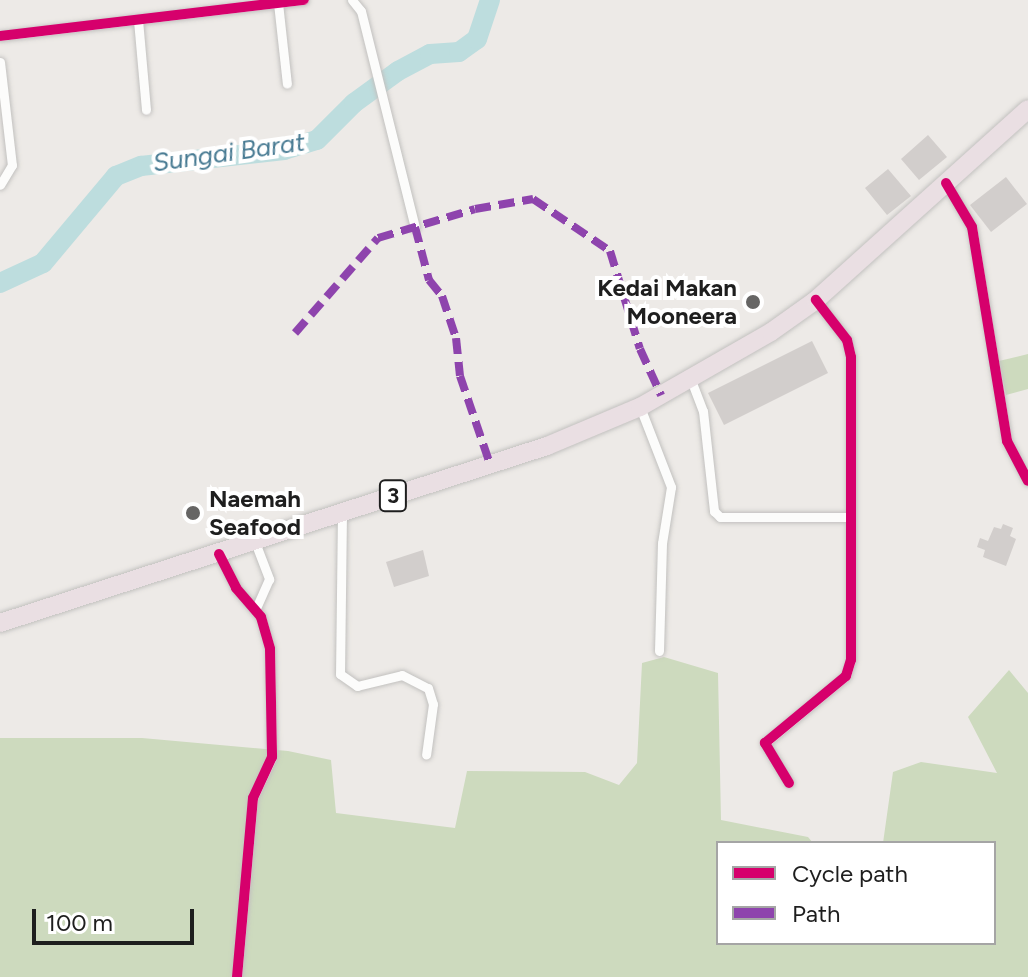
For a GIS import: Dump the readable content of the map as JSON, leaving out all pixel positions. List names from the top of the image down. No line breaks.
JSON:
{"streets":{"highway":["3"]},"water":["Sungai Barat"],"places":["Kedai Makan Mooneera","Naemah Seafood"],"legend":["Cycle path","Path"],"scale_bar":"100 m"}
